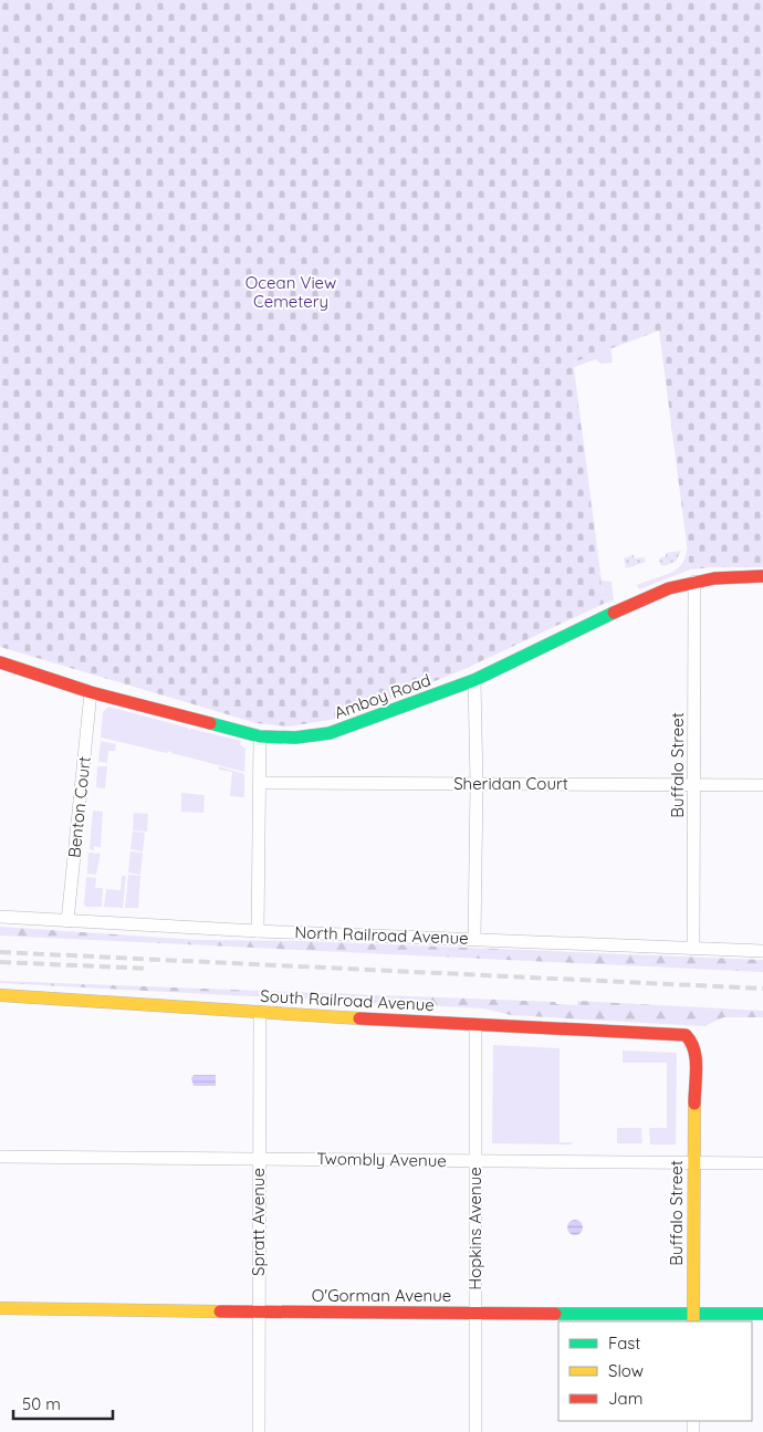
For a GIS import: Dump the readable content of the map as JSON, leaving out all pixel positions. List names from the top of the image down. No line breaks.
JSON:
{"streets":{"street":["Amboy Road","Buffalo Street","Sheridan Court","Benton Court","North Railroad Avenue","South Railroad Avenue","Twombly Avenue","Spratt Avenue","Hopkins Avenue","O'Gorman Avenue"]},"crossings":[["Amboy Road","Buffalo Street"],["Amboy Road","Benton Court"],["Buffalo Street","Sheridan Court"],["Buffalo Street","North Railroad Avenue"],["Buffalo Street","South Railroad Avenue"],["Buffalo Street","Twombly Avenue"],["Buffalo Street","O'Gorman Avenue"],["Benton Court","North Railroad Avenue"],["South Railroad Avenue","Spratt Avenue"],["South Railroad Avenue","Hopkins Avenue"],["Twombly Avenue","Spratt Avenue"],["Twombly Avenue","Hopkins Avenue"],["Spratt Avenue","O'Gorman Avenue"],["Hopkins Avenue","O'Gorman Avenue"]],"parks":["Ocean View Cemetery"],"legend":["Fast","Slow","Jam"],"scale_bar":"50 m"}
